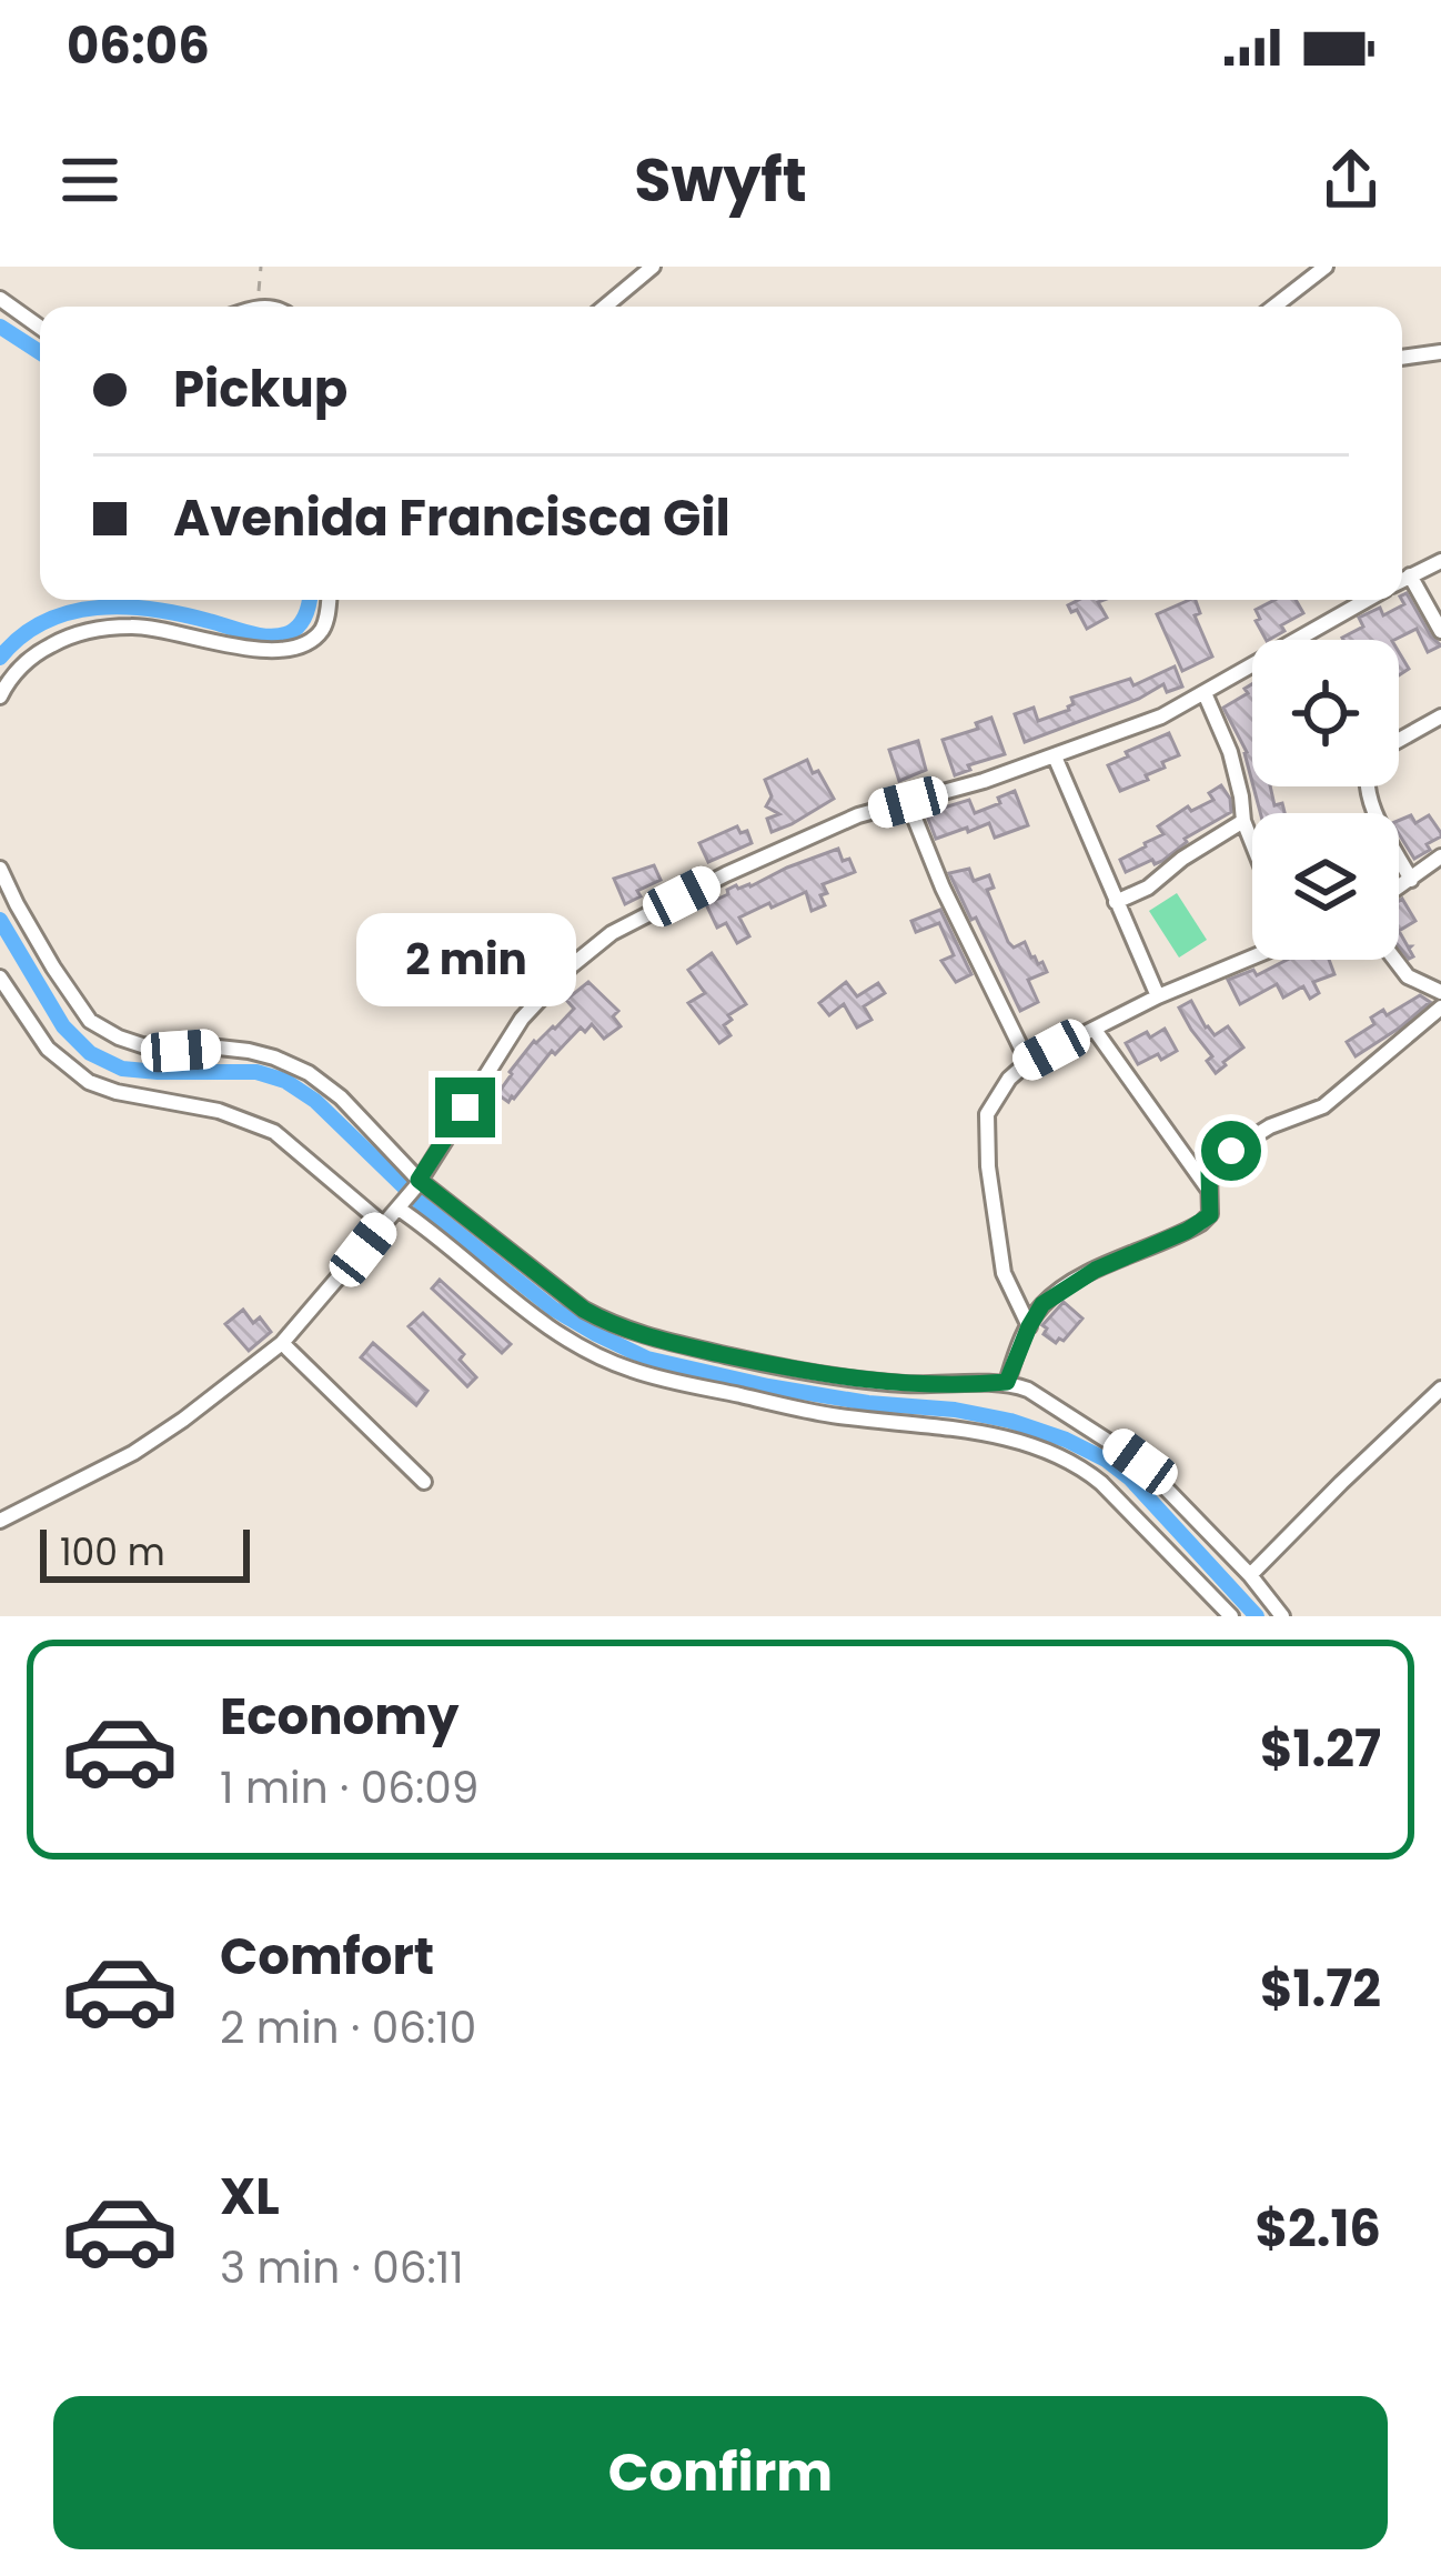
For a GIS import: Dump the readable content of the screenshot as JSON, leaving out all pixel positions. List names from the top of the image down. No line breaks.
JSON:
{"scale_bar":"100 m","page":{"status":"06:06","header":"Swyft","banner":["Pickup","Avenida Francisca Gil"],"bubble":"2 min","scale":"100 m","list":[{"name":"Economy","note":"1 min · 06:09","value":"$1.27"},{"name":"Comfort","note":"2 min · 06:10","value":"$1.72"},{"name":"XL","note":"3 min · 06:11","value":"$2.16"}],"buttons":"Confirm"}}
